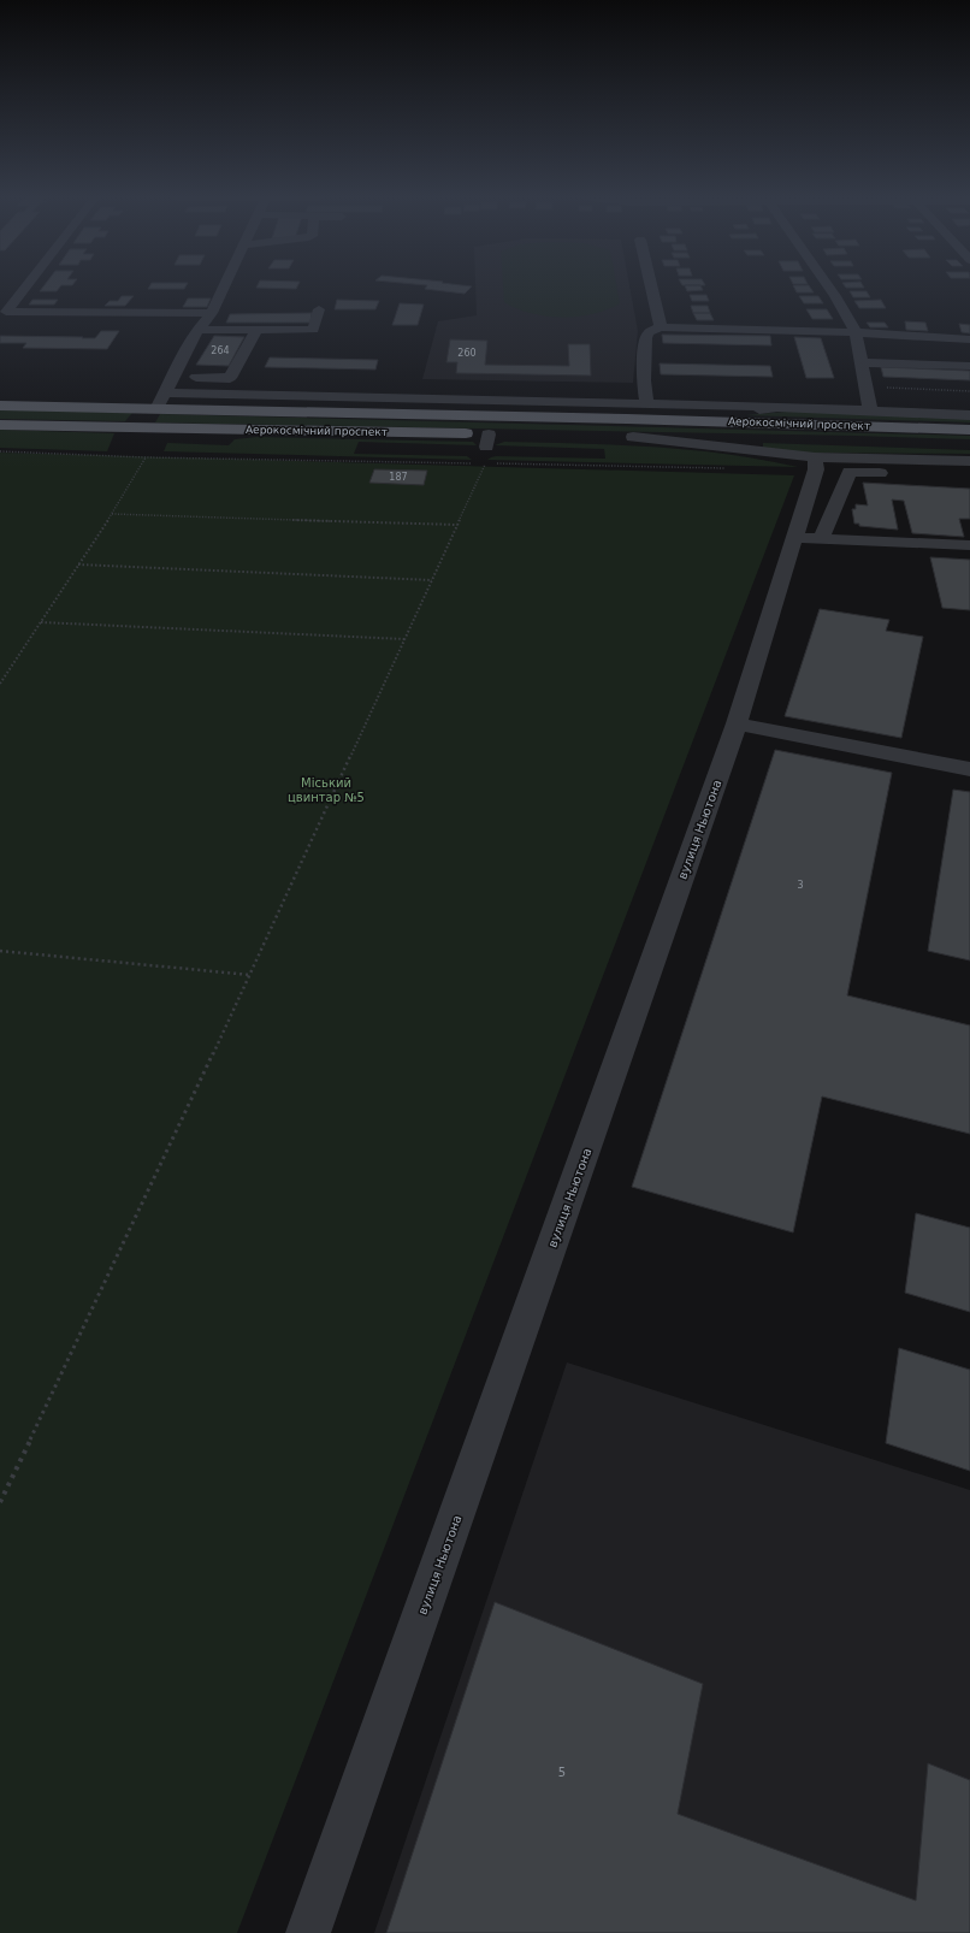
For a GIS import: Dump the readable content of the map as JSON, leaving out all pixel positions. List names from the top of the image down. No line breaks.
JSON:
{"streets":{"main road":["Аерокосмічний проспект"],"street":["вулиця Ньютона"]},"crossings":[["Аерокосмічний проспект","вулиця Ньютона"]],"parks":["Міський цвинтар №5"],"house_numbers":["264","260","187","3","5"]}
